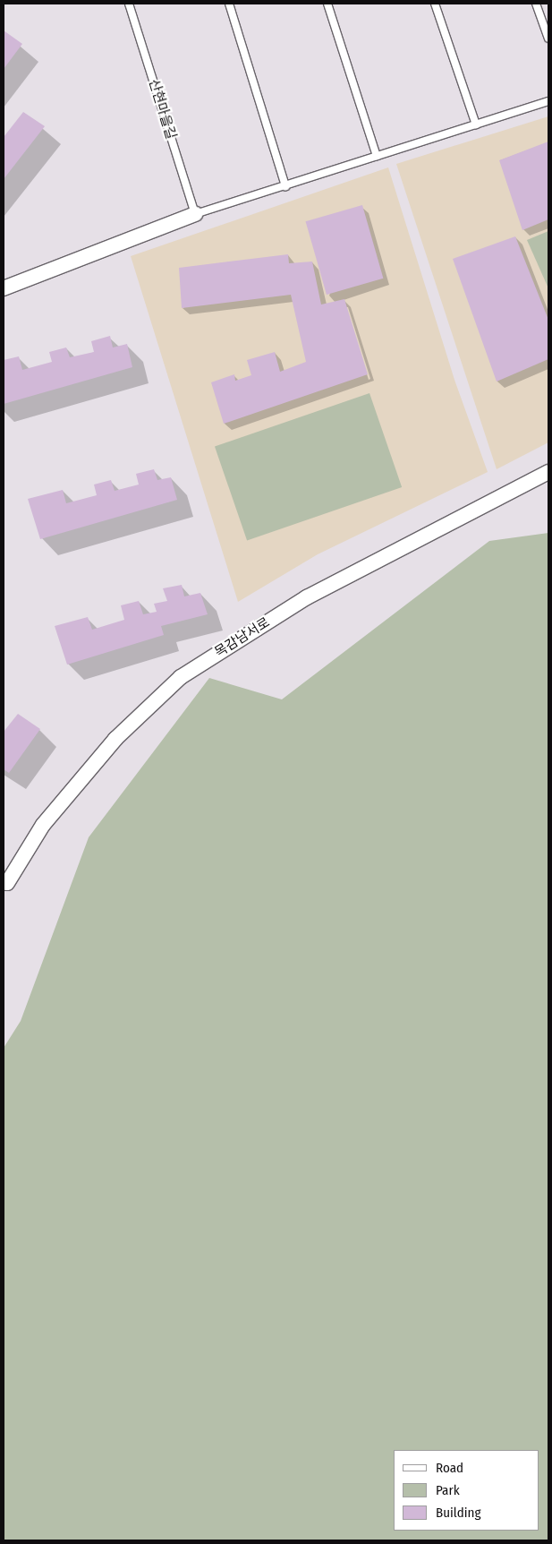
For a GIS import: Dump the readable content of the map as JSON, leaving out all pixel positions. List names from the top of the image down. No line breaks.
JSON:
{"streets":{"street":["목감남서로"],"lane":["산현마을길"]},"legend":["Road","Park","Building"]}
